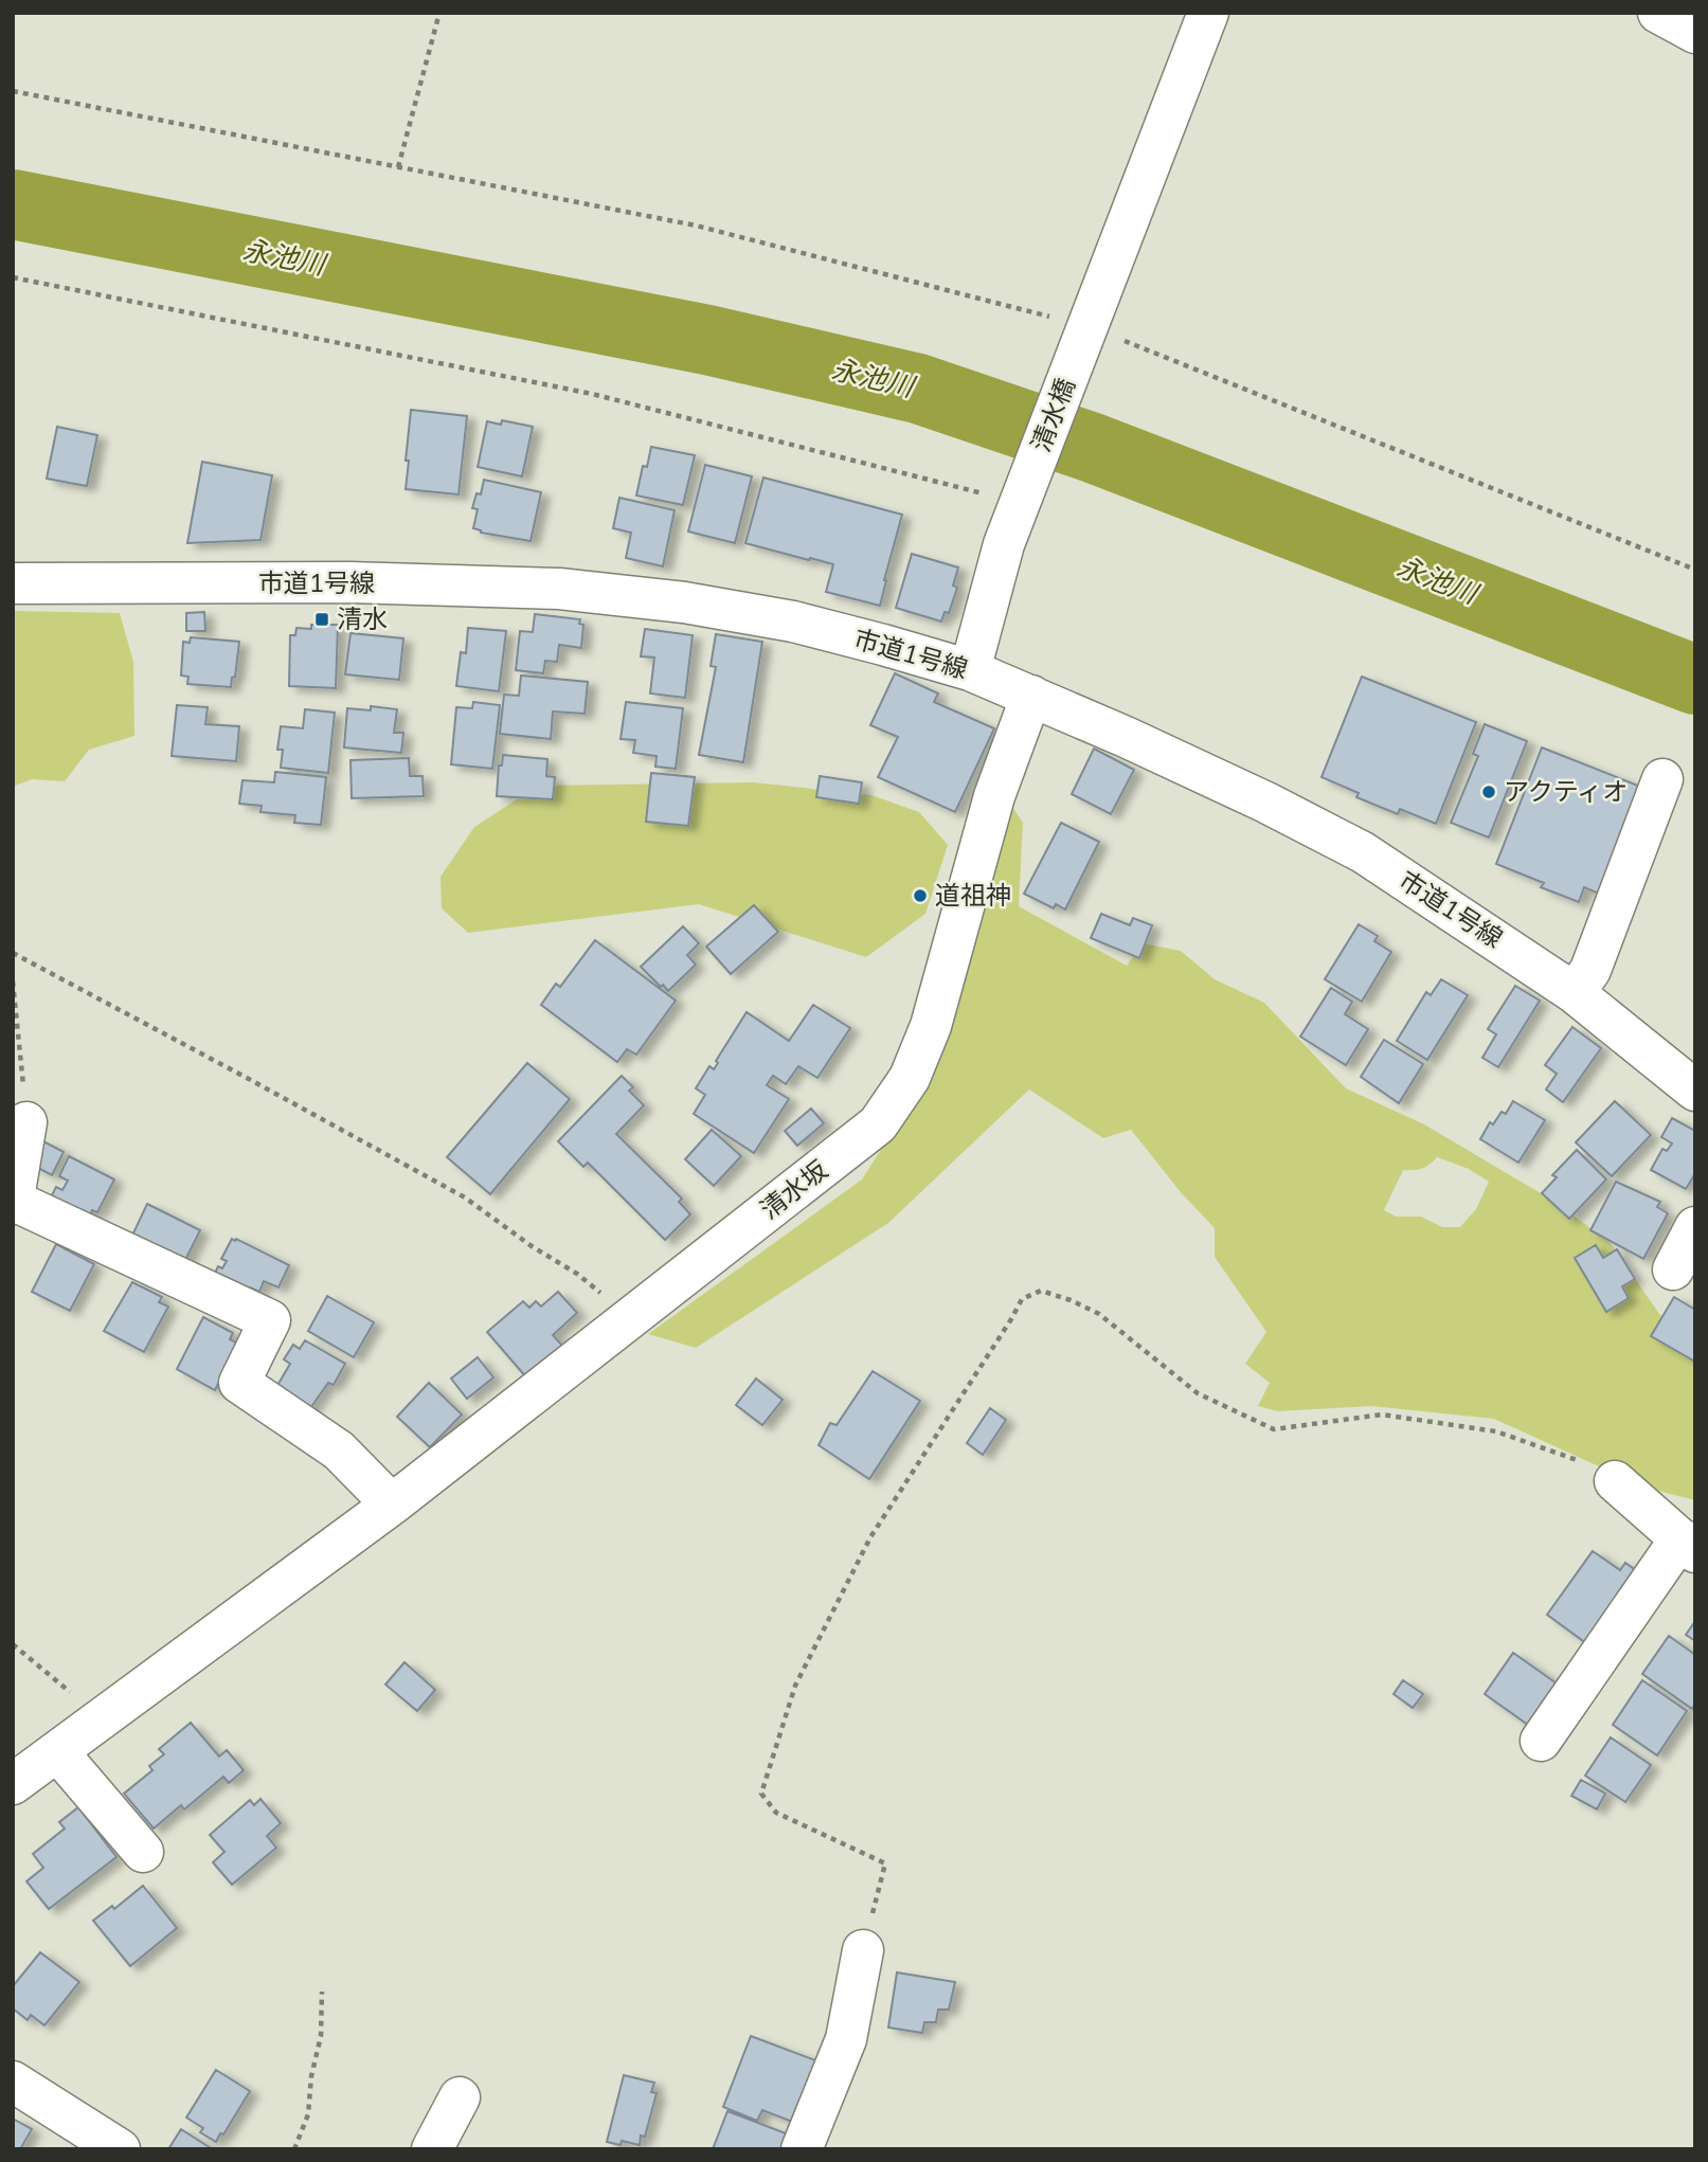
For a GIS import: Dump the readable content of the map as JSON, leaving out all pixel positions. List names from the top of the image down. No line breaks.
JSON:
{"streets":{"street":["清水橋","市道1号線","清水坂"]},"crossings":[["清水橋","市道1号線"],["市道1号線","清水坂"]],"water":["永池川"],"places":{"transit":["清水"],"other":["アクティオ","道祖神"]}}
